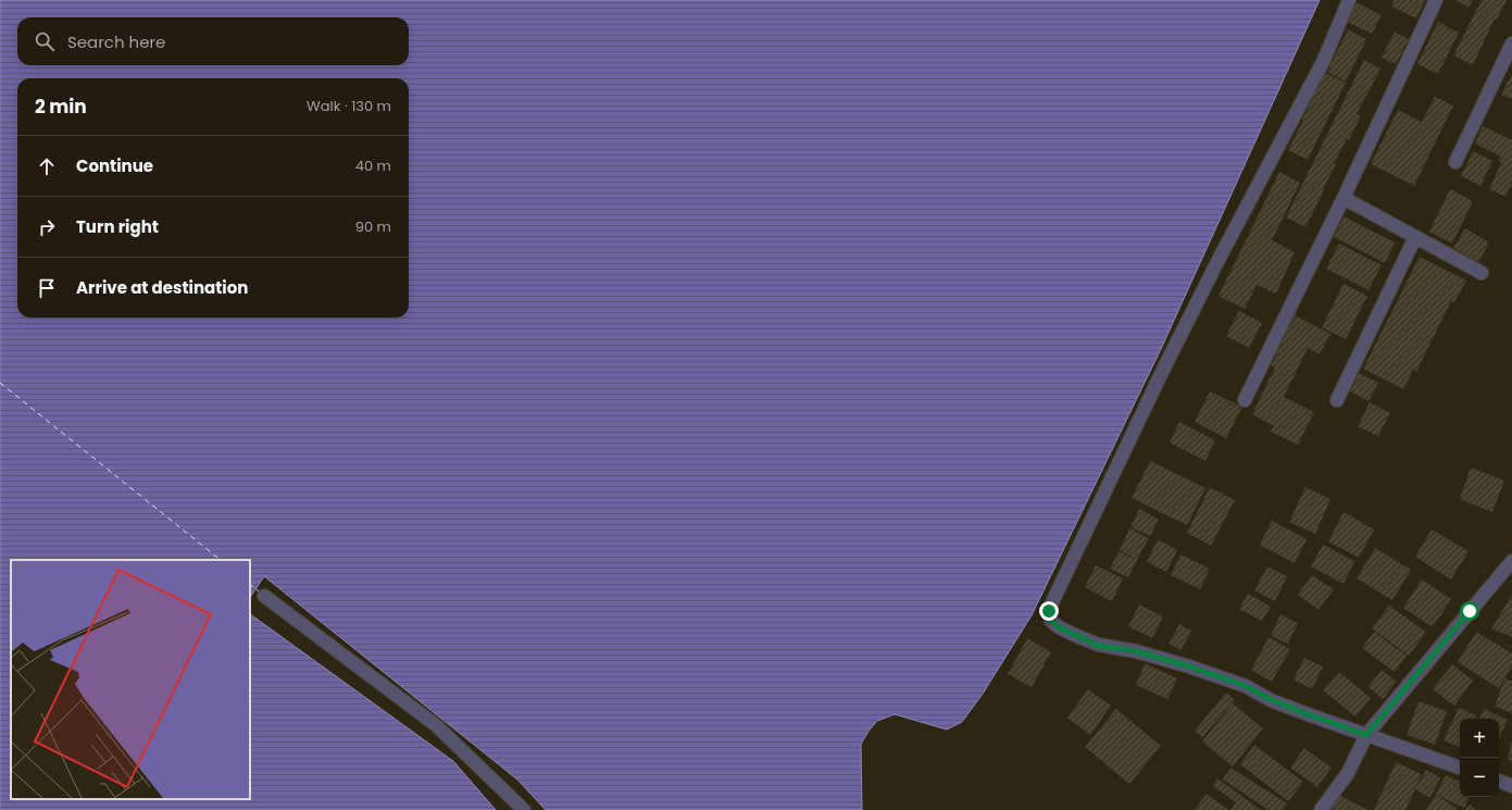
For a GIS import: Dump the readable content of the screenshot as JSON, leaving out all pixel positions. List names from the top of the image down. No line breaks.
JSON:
{"page":{"search":"Search here","heading":["2 min","Walk · 130 m"],"list":[["Continue","40 m"],["Turn right","90 m"],"Arrive at destination"],"map_buttons":["+","−"]}}
